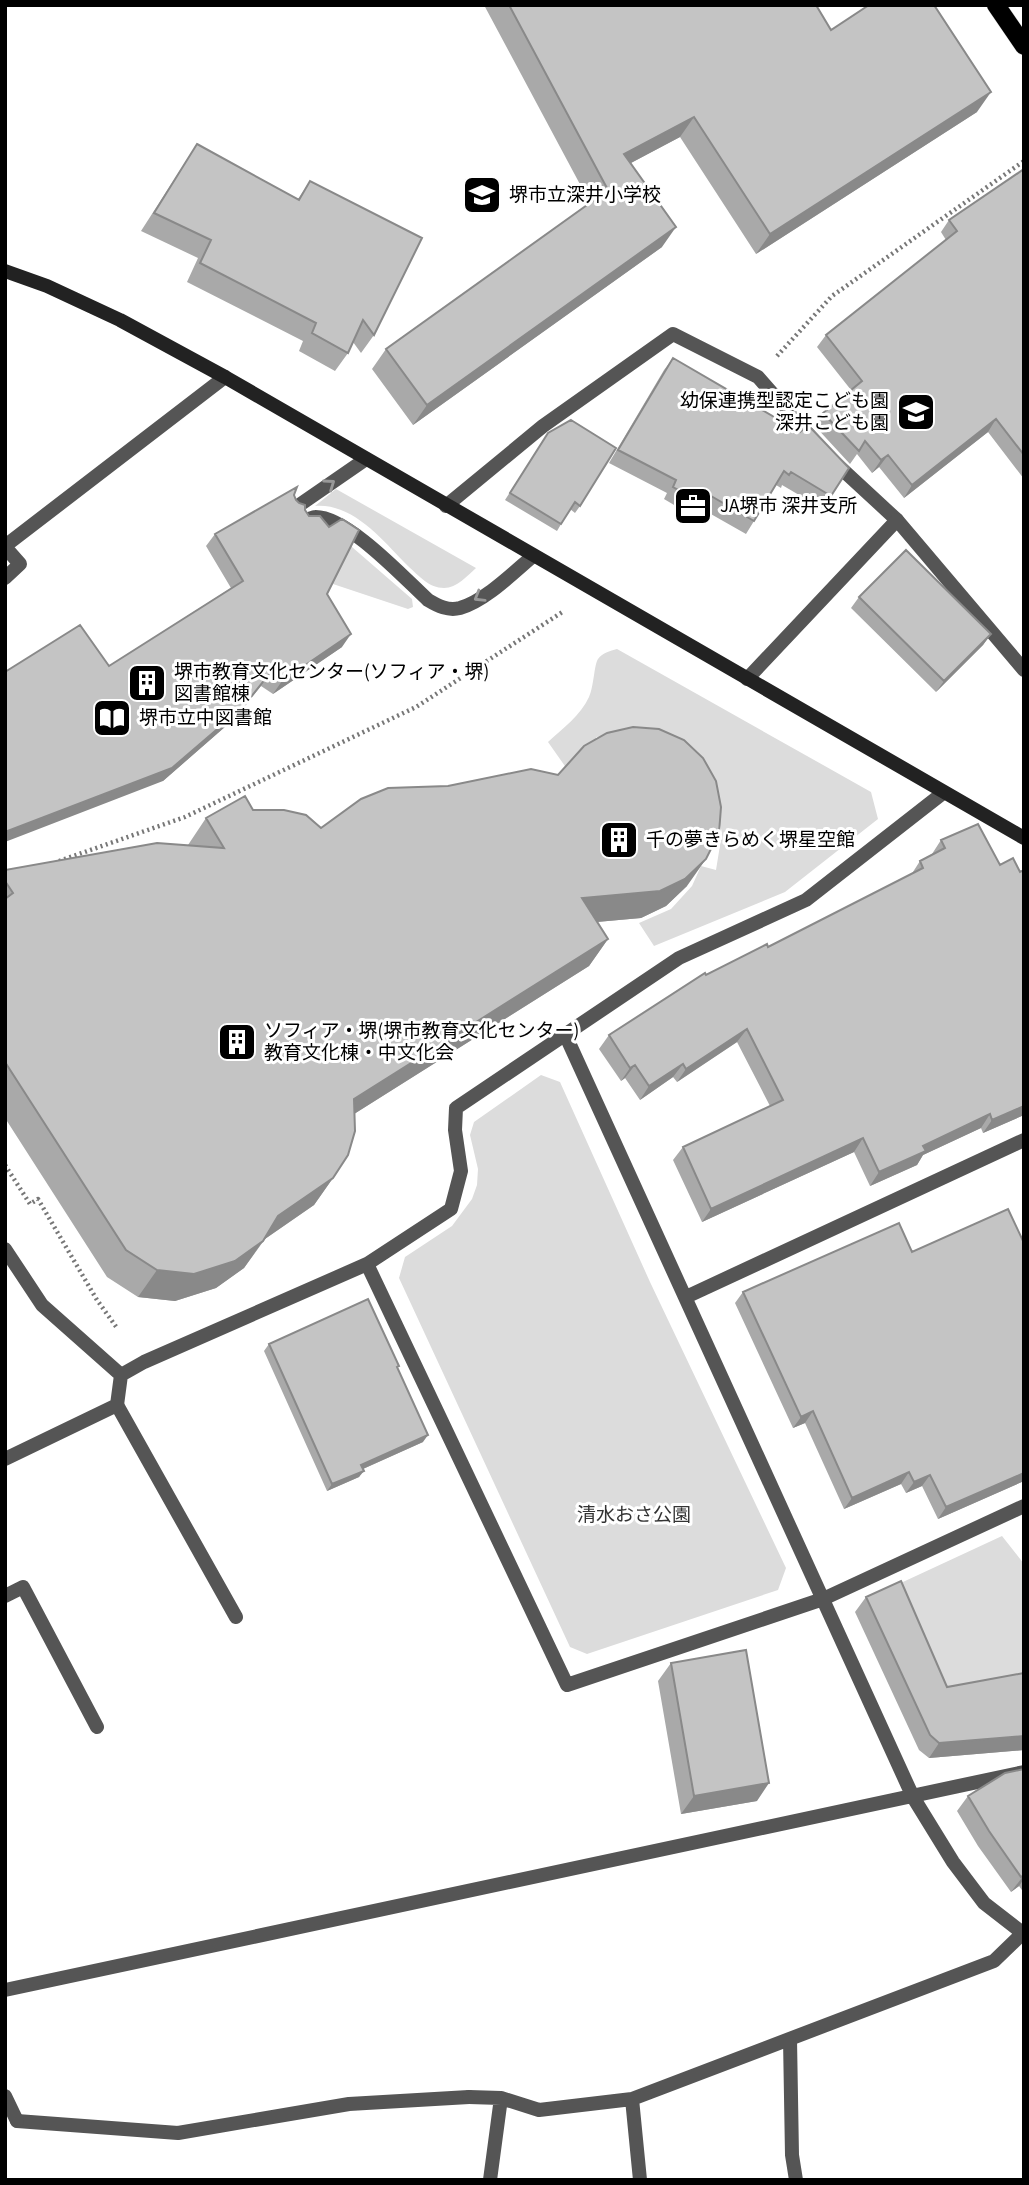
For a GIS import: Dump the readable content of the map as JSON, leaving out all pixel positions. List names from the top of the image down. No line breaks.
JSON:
{"parks":["清水おさ公園"],"places":{"school or university":["堺市立深井小学校","幼保連携型認定こども園 深井こども園"],"office":["JA堺市 深井支所"],"building":["堺市教育文化センター(ソフィア・堺) 図書館棟","千の夢きらめく堺星空館","ソフィア・堺(堺市教育文化センター) 教育文化棟・中文化会"],"library":["堺市立中図書館"]}}
